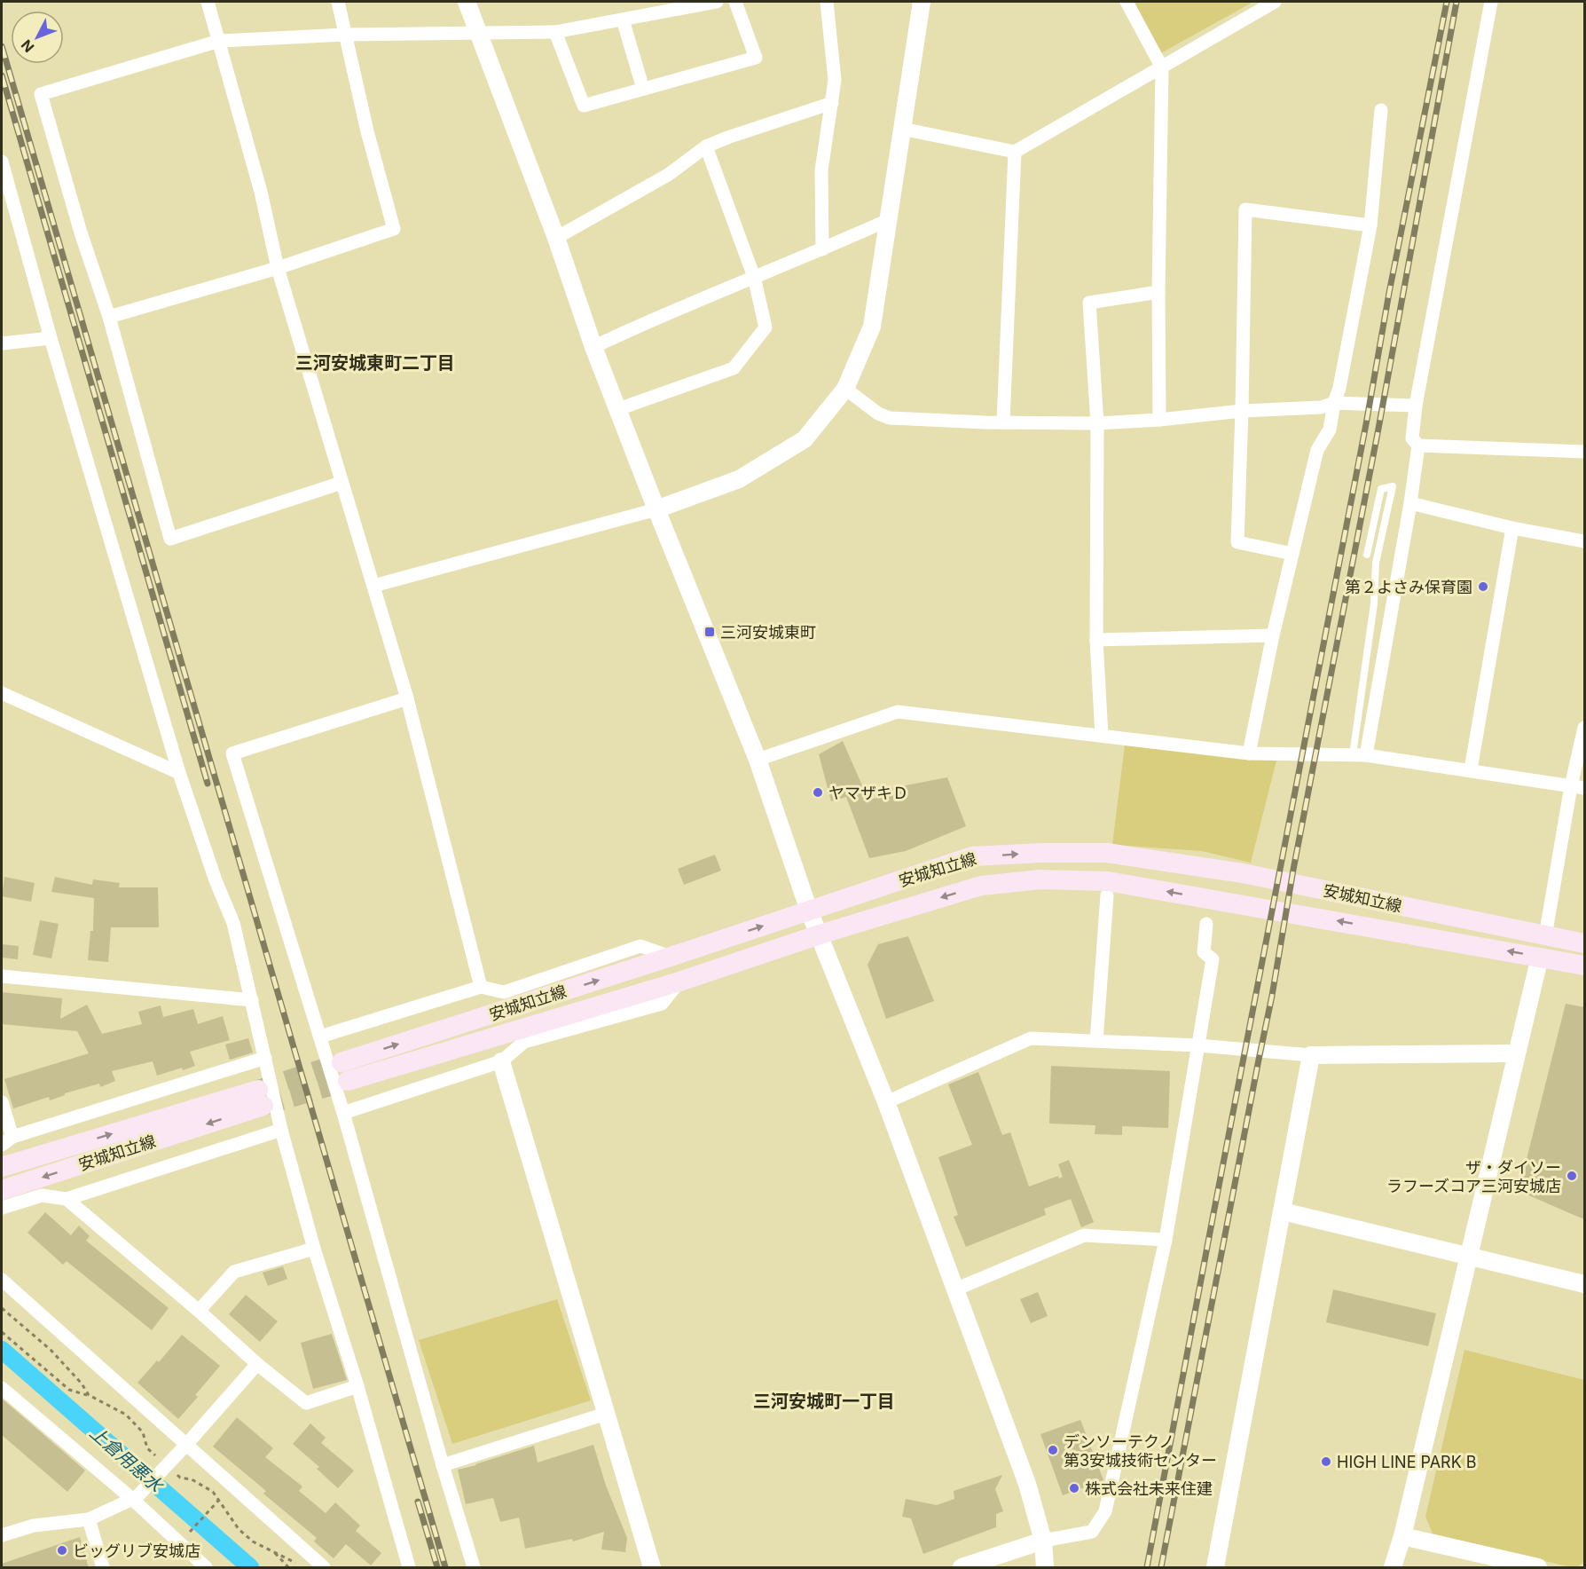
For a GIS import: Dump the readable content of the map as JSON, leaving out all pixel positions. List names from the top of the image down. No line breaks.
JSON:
{"streets":{"main road":["安城知立線"]},"districts":["三河安城東町二丁目","三河安城町一丁目"],"water":["上倉用悪水"],"places":{"other":["第２よさみ保育園","ヤマザキＤ","ザ・ダイソー ラフーズコア三河安城店","デンソーテクノ 第3安城技術センター","HIGH LINE PARK B","株式会社未来住建","ビッグリブ安城店"],"transit":["三河安城東町"]},"north":"bottom left"}
